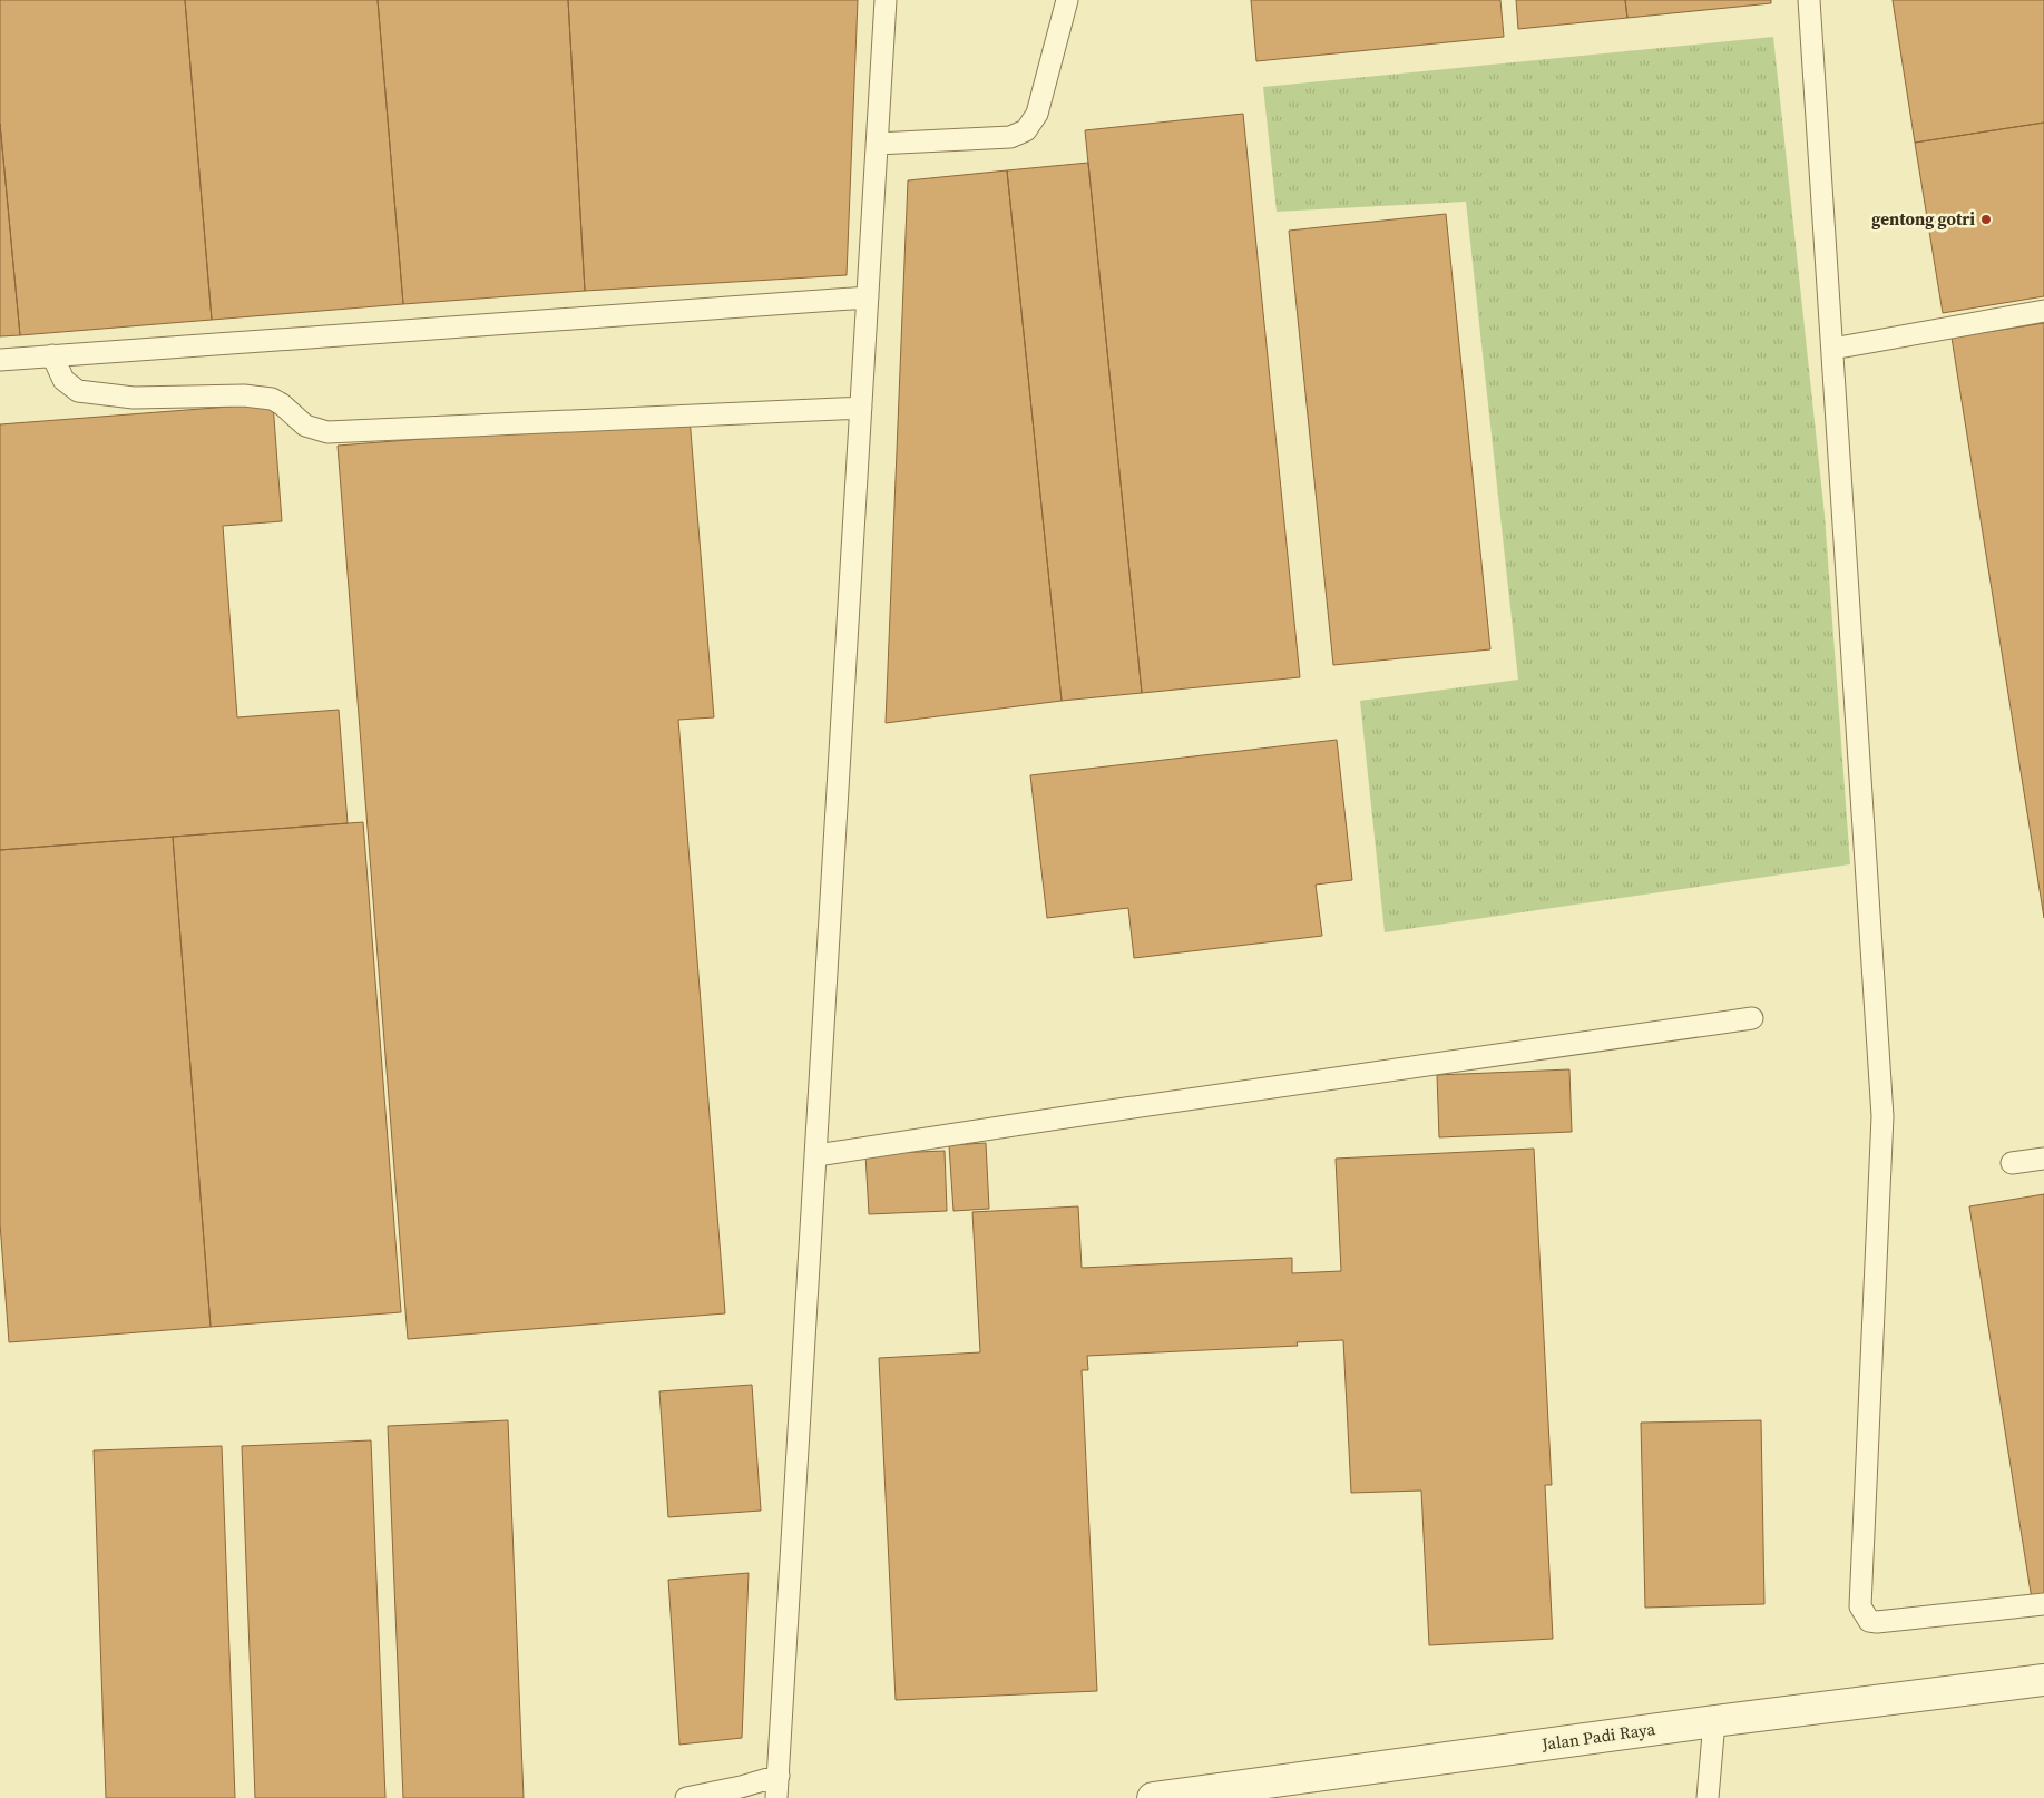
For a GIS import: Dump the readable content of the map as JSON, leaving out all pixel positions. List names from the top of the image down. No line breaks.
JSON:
{"streets":{"street":["Jalan Padi Raya"]},"places":["gentong gotri"]}
